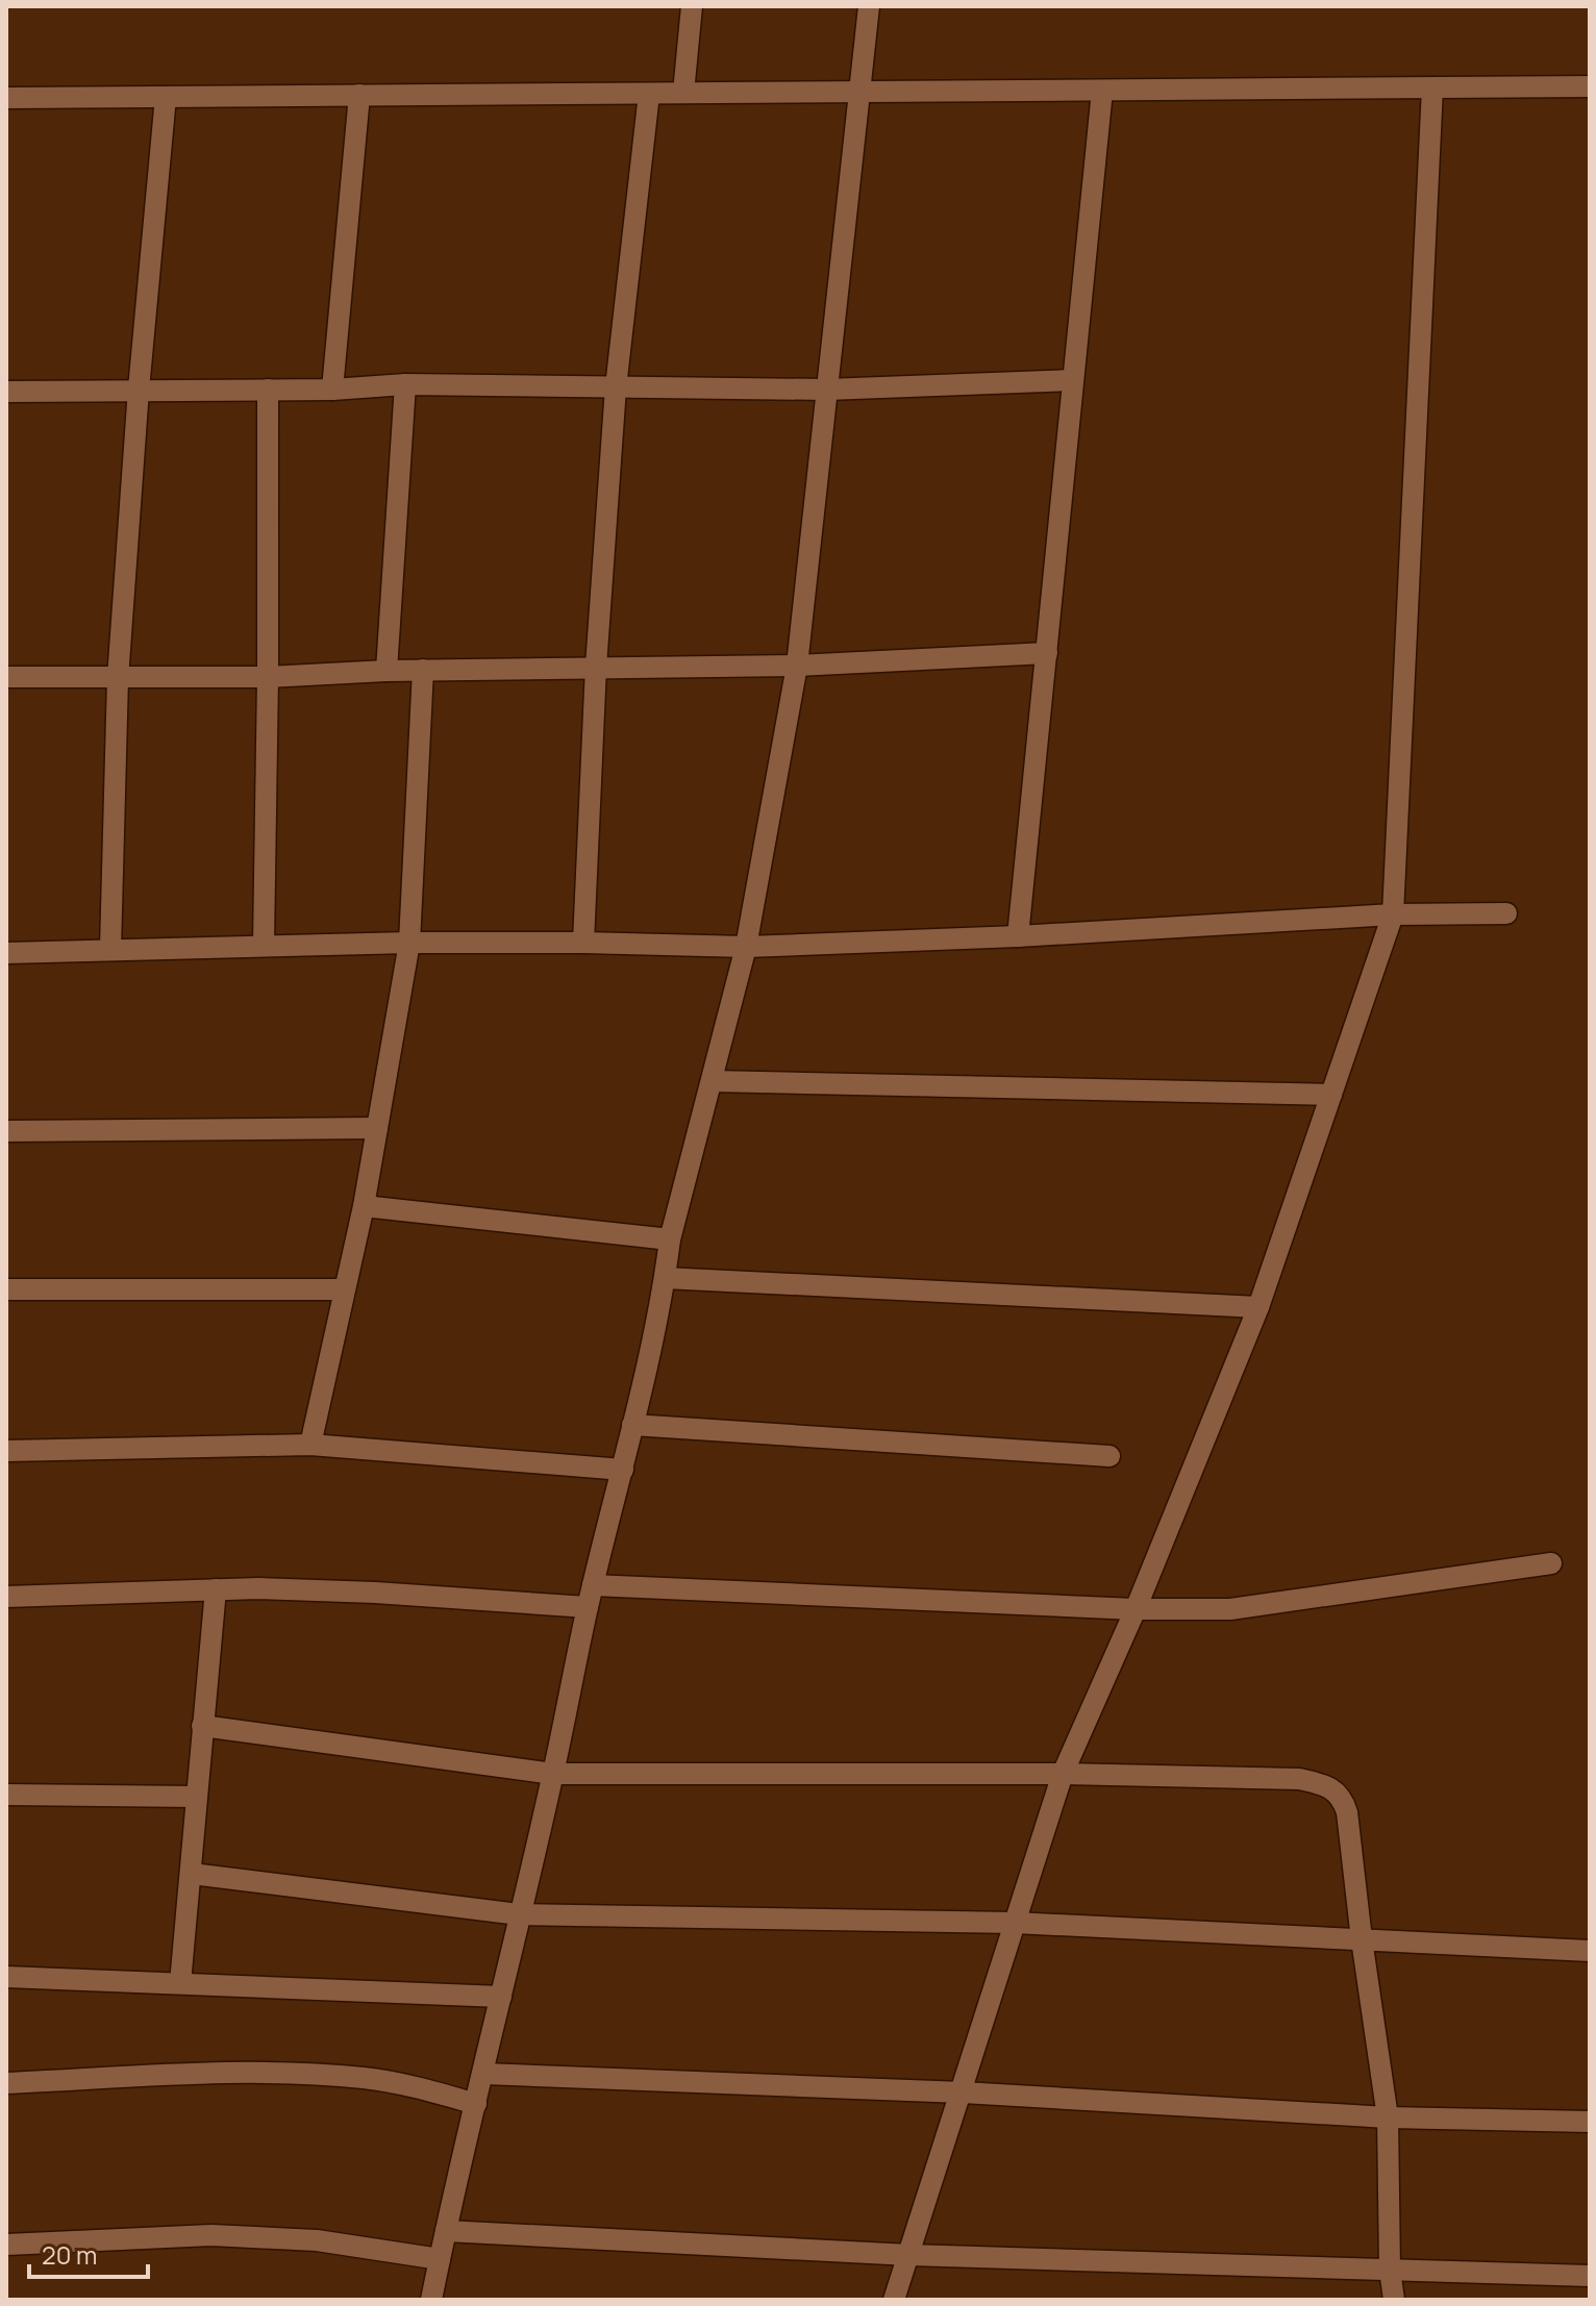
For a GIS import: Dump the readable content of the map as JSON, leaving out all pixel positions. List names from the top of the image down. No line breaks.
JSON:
{"scale_bar":"20 m"}
